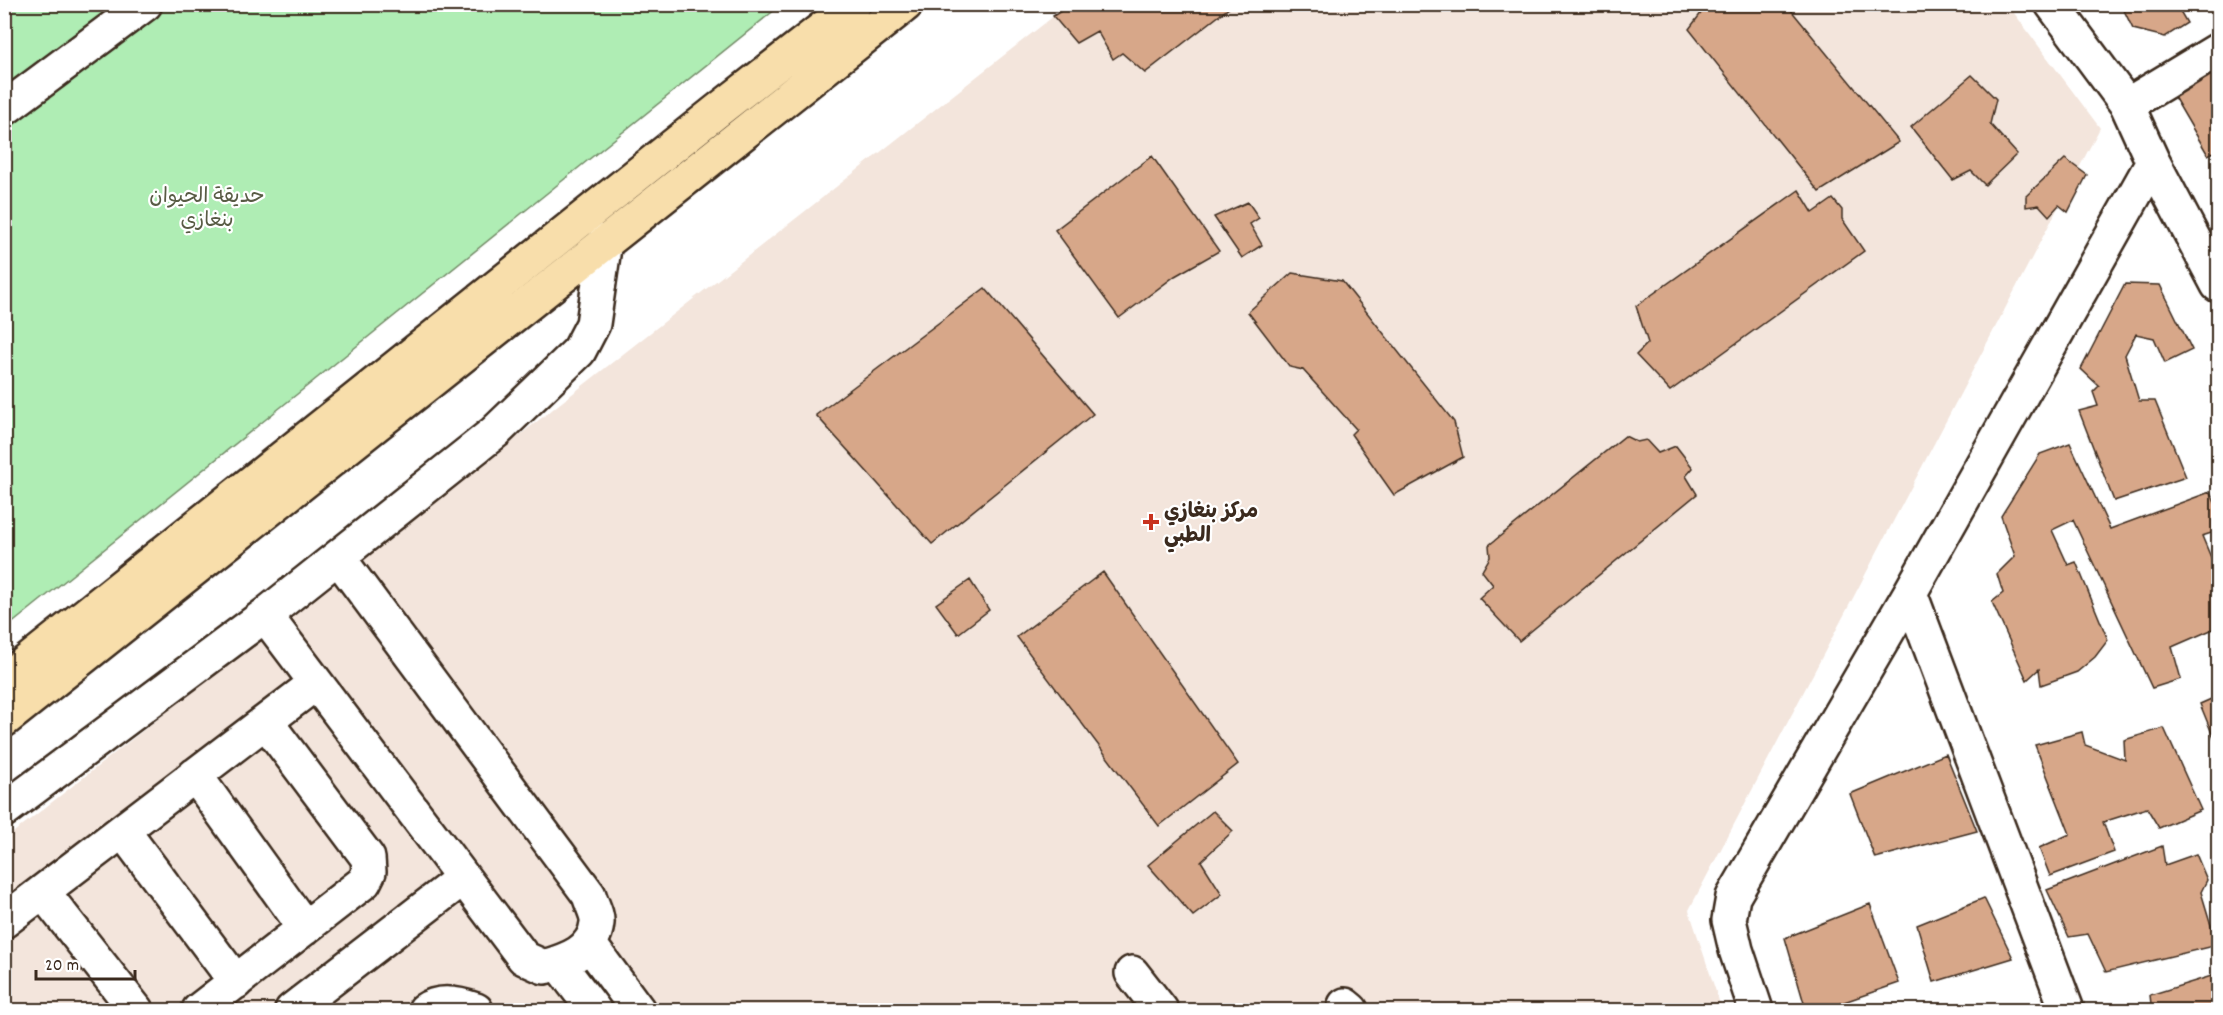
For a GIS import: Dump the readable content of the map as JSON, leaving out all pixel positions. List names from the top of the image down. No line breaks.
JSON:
{"parks":["حديقة الحيوان بنغازي"],"places":{"health":["مركز بنغازي الطبي"]},"scale_bar":"20 m"}
